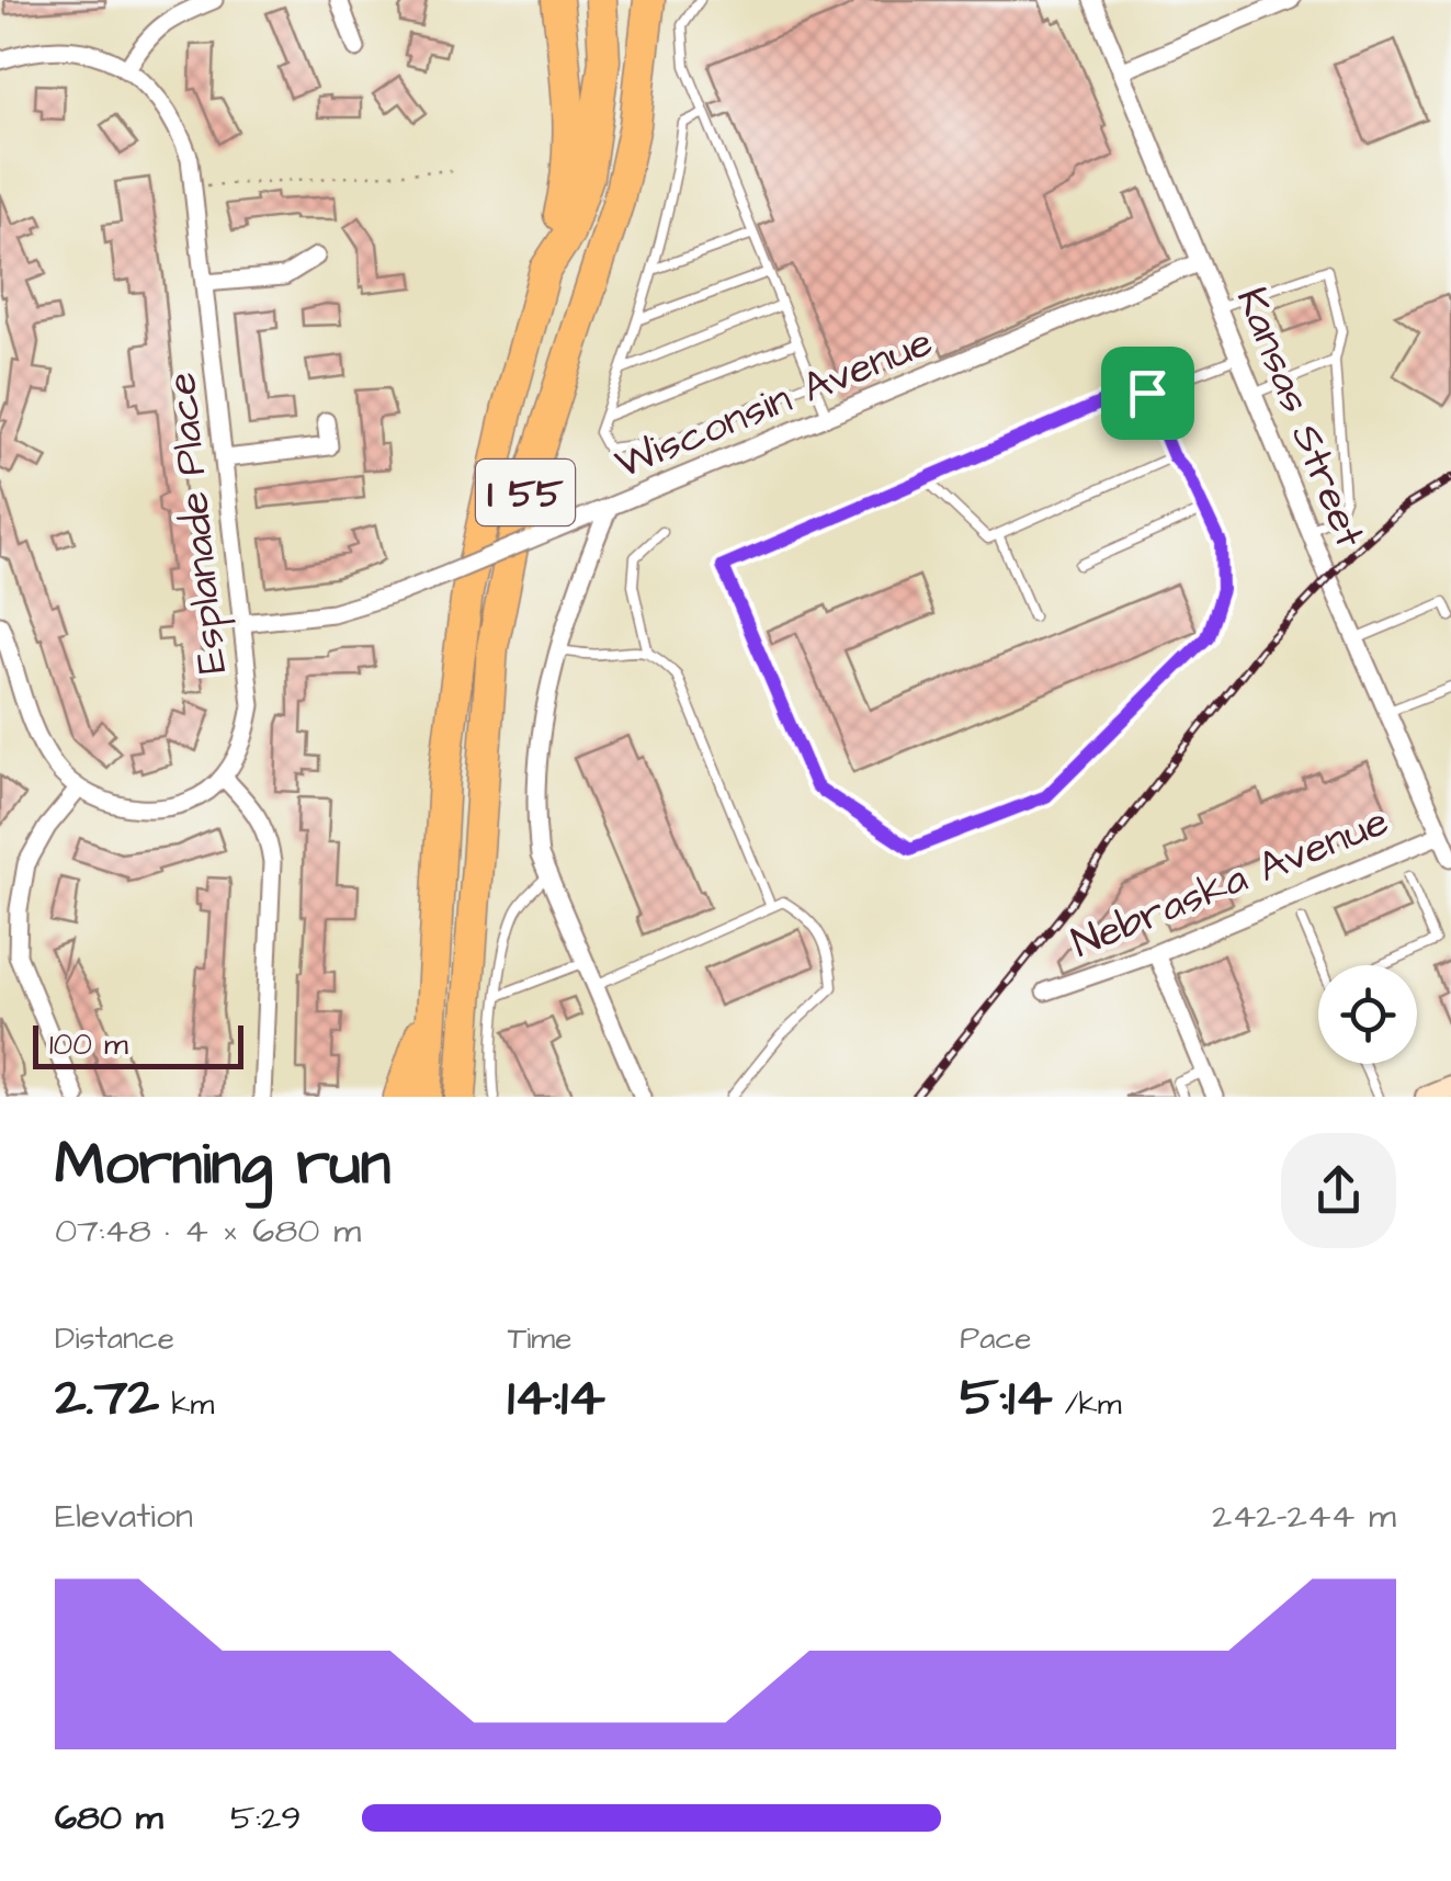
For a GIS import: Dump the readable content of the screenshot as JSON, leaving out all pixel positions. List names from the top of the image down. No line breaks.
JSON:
{"streets":{"highway":["I 55"],"street":["Wisconsin Avenue","Kansas Street","Esplanade Place","Nebraska Avenue"]},"crossings":[["Wisconsin Avenue","Kansas Street"],["Wisconsin Avenue","Esplanade Place"],["Kansas Street","Nebraska Avenue"]],"scale_bar":"100 m","page":{"scale":"100 m","heading":["Morning run","07:48 · 4 × 680 m"],"stats":[["Distance","2.72 km"],["Time","14:14"],["Pace","5:14 /km"]],"chart":["Elevation","242–244 m"],"list":[{"name":"680 m","note":"5:29"}]}}
